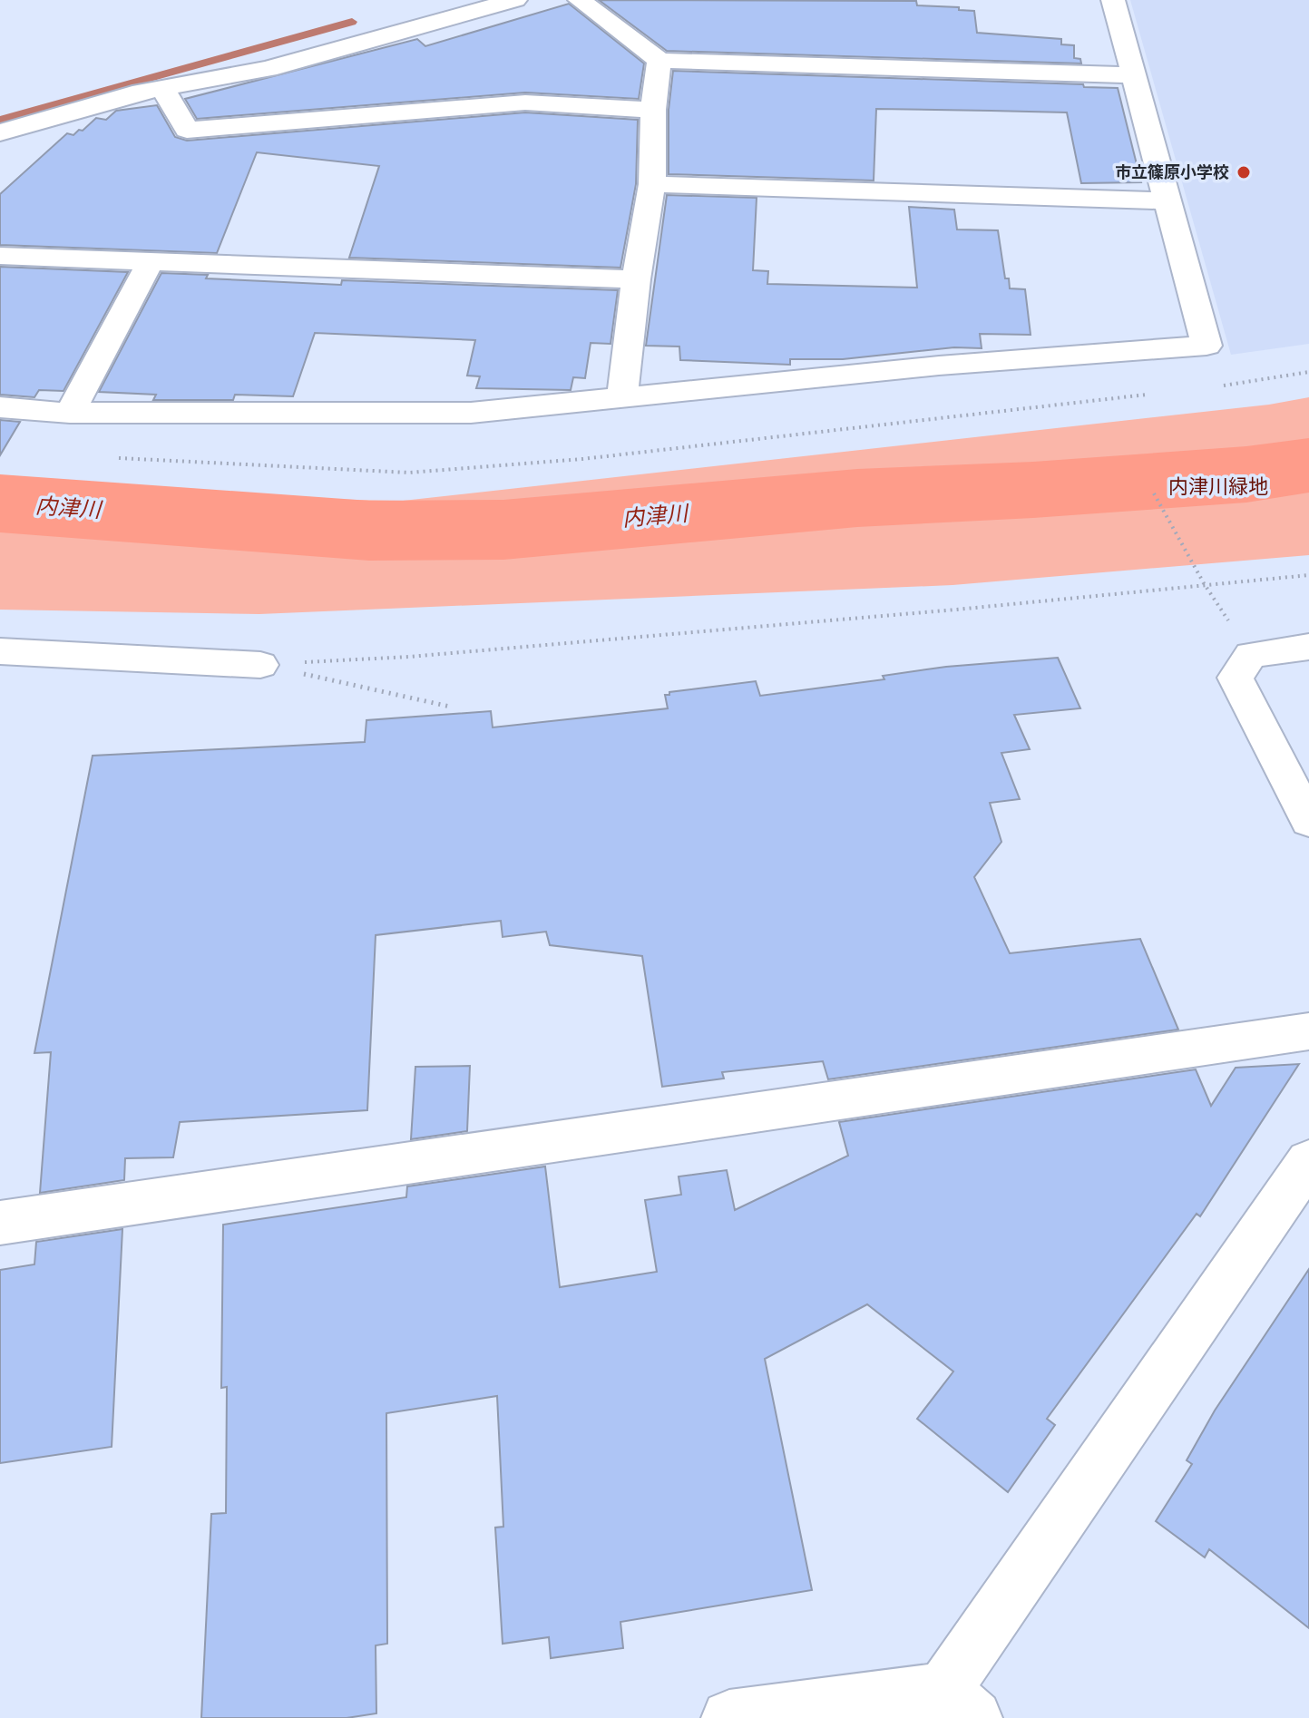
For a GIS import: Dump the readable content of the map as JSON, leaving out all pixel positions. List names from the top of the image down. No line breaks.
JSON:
{"water":["内津川"],"parks":["内津川緑地"],"places":["市立篠原小学校"]}
